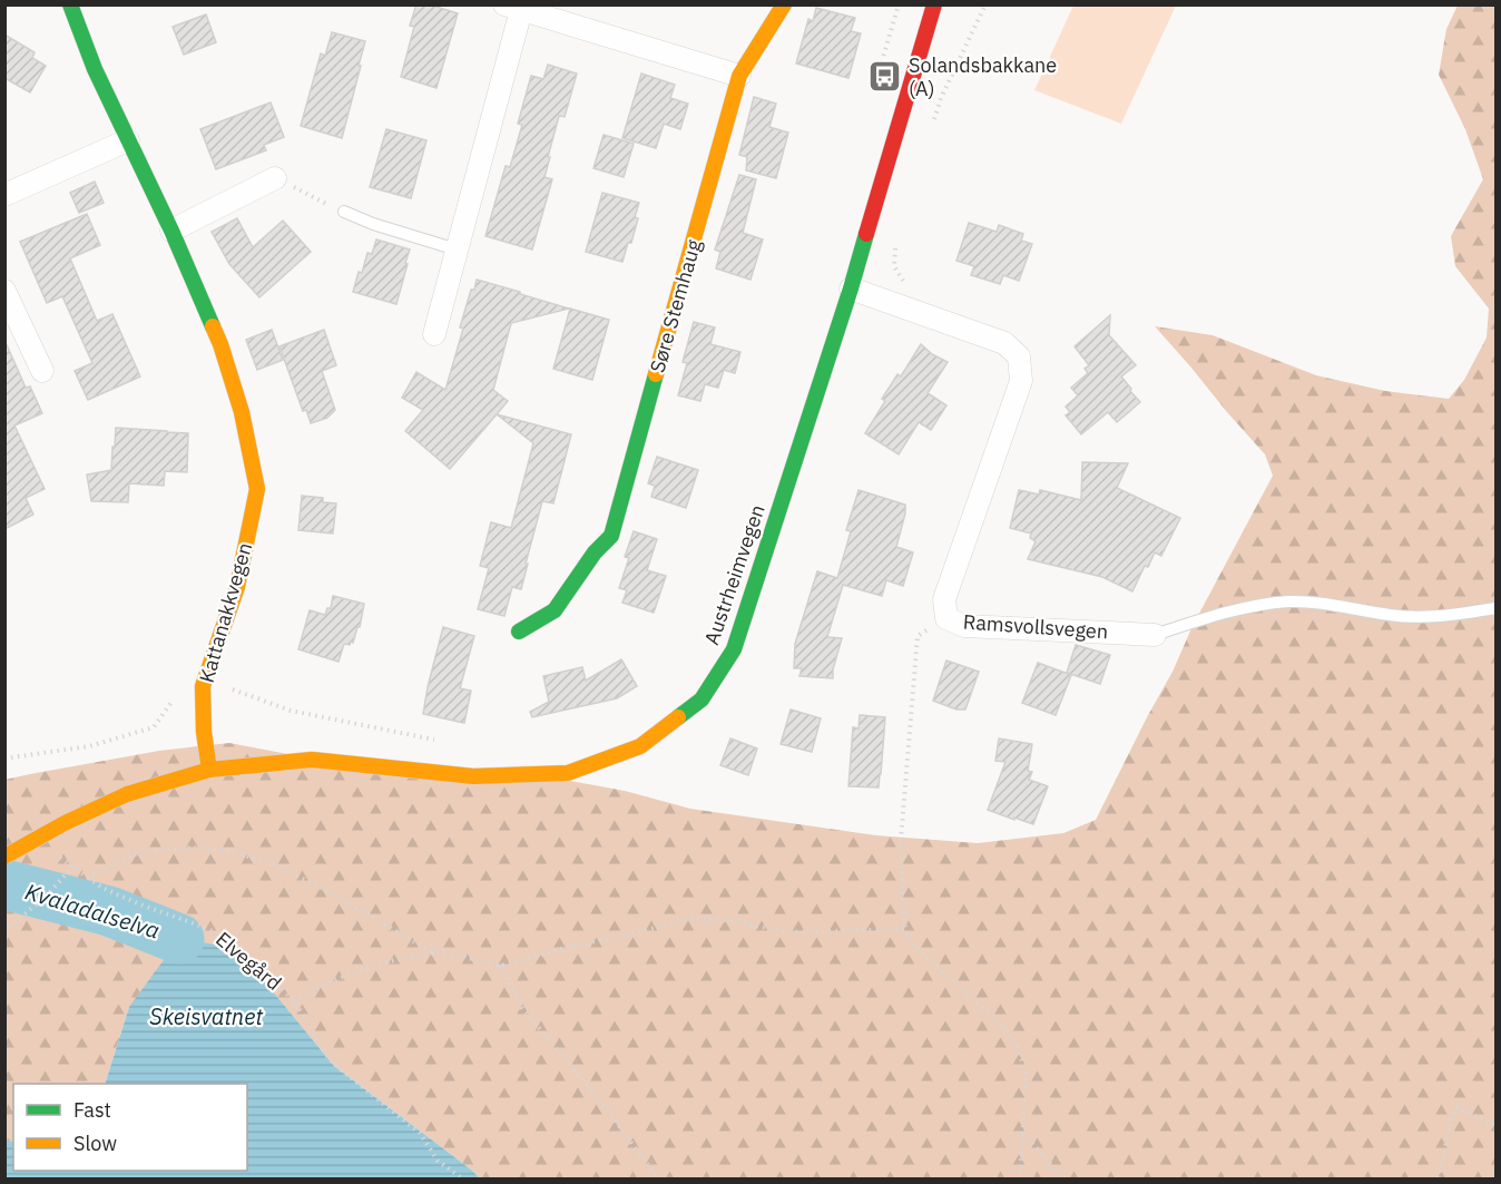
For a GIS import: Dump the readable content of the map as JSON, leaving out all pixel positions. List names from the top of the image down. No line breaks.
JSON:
{"streets":{"street":["Søre Stemhaug","Austrheimvegen","Kattanakkvegen","Ramsvollsvegen"],"path":["Elvegård"]},"crossings":[["Austrheimvegen","Kattanakkvegen"],["Austrheimvegen","Ramsvollsvegen"]],"water":["Kvaladalselva","Skeisvatnet"],"places":{"bus stop":["Solandsbakkane (A)"]},"legend":["Fast","Slow"]}
